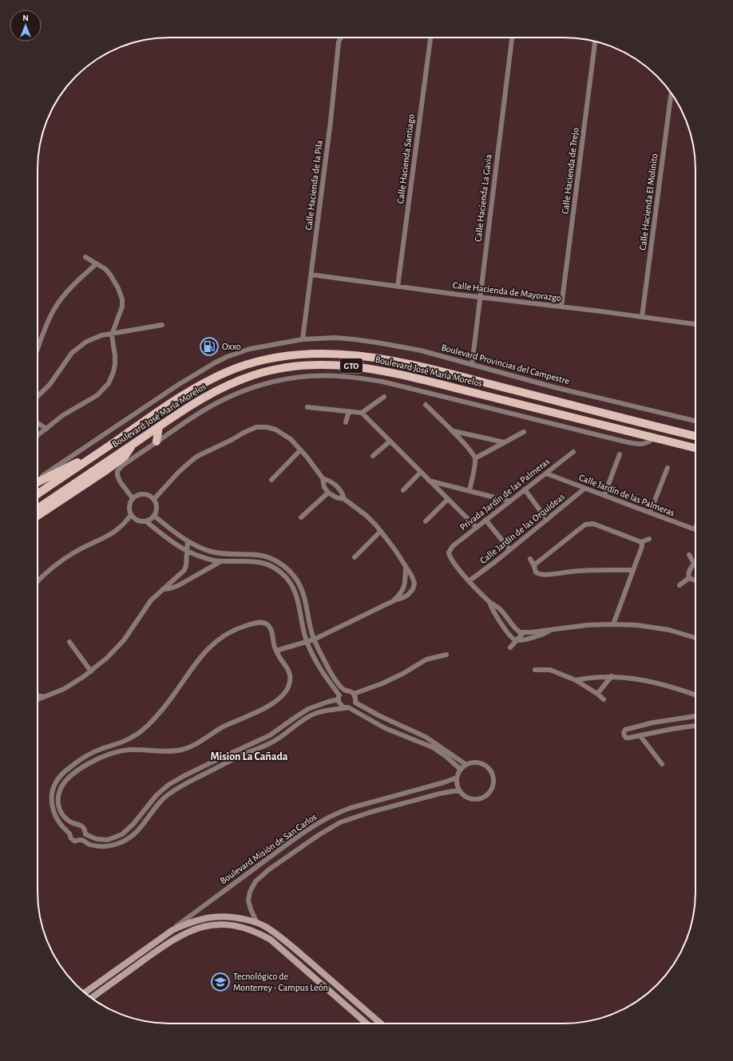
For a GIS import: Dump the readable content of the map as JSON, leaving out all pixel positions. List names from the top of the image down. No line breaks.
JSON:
{"streets":{"main road":["GTO","Boulevard José María Morelos"],"street":["Calle Hacienda Santiago","Calle Hacienda de Trejo","Calle Hacienda de la Pila","Calle Hacienda La Gavia","Calle Hacienda El Molinito","Calle Hacienda de Mayorazgo","Boulevard Provincias del Campestre","Privada Jardín de las Palmeras","Calle Jardín de las Palmeras","Calle Jardín de las Orquídeas","Boulevard Misión de San Carlos"]},"crossings":[["Calle Hacienda Santiago","Calle Hacienda de Mayorazgo"],["Calle Hacienda de Trejo","Calle Hacienda de Mayorazgo"],["Calle Hacienda de la Pila","Calle Hacienda de Mayorazgo"],["Calle Hacienda de la Pila","Boulevard Provincias del Campestre"],["Calle Hacienda La Gavia","Calle Hacienda de Mayorazgo"],["Calle Hacienda La Gavia","Boulevard Provincias del Campestre"],["Calle Hacienda El Molinito","Calle Hacienda de Mayorazgo"],["Privada Jardín de las Palmeras","Calle Jardín de las Palmeras"],["Privada Jardín de las Palmeras","Calle Jardín de las Orquídeas"],["Calle Jardín de las Palmeras","Calle Jardín de las Orquídeas"]],"districts":["Mision La Cañada"],"places":{"fuel station":["Oxxo"],"school or university":["Tecnológico de Monterrey - Campus León"]},"north":"top"}
